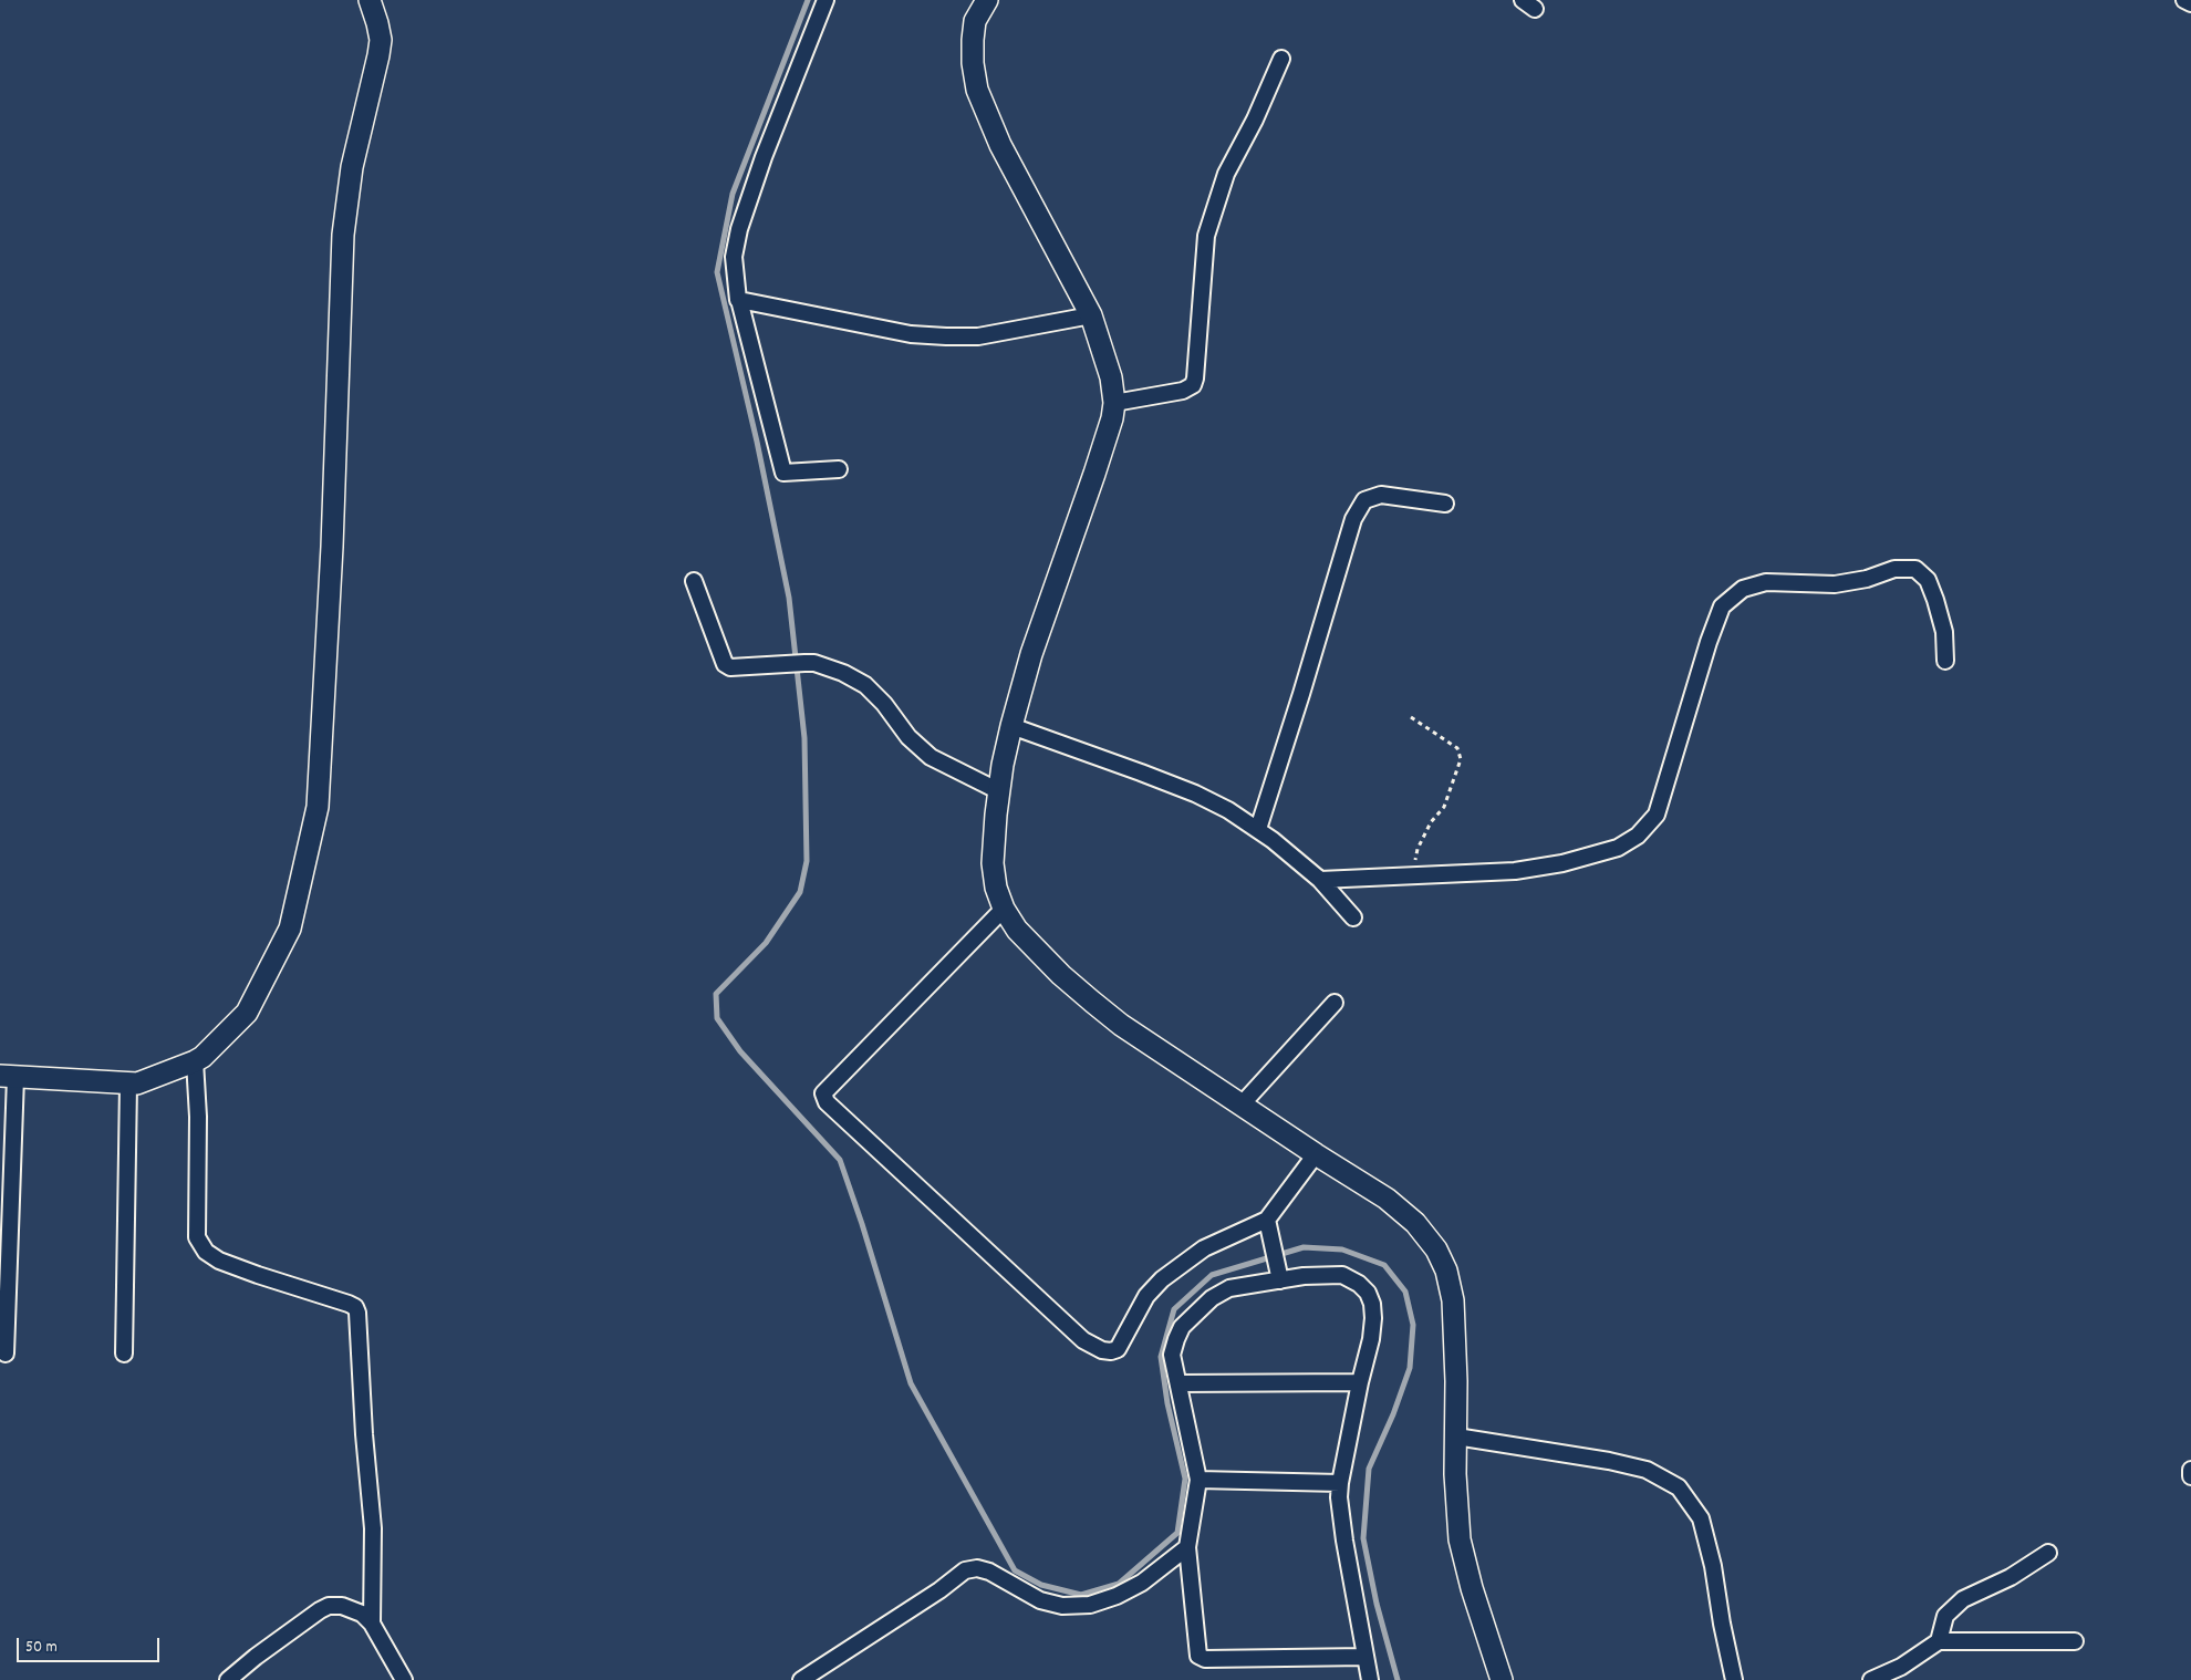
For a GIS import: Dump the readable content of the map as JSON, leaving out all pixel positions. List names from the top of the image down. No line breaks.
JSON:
{"scale_bar":"50 m"}
